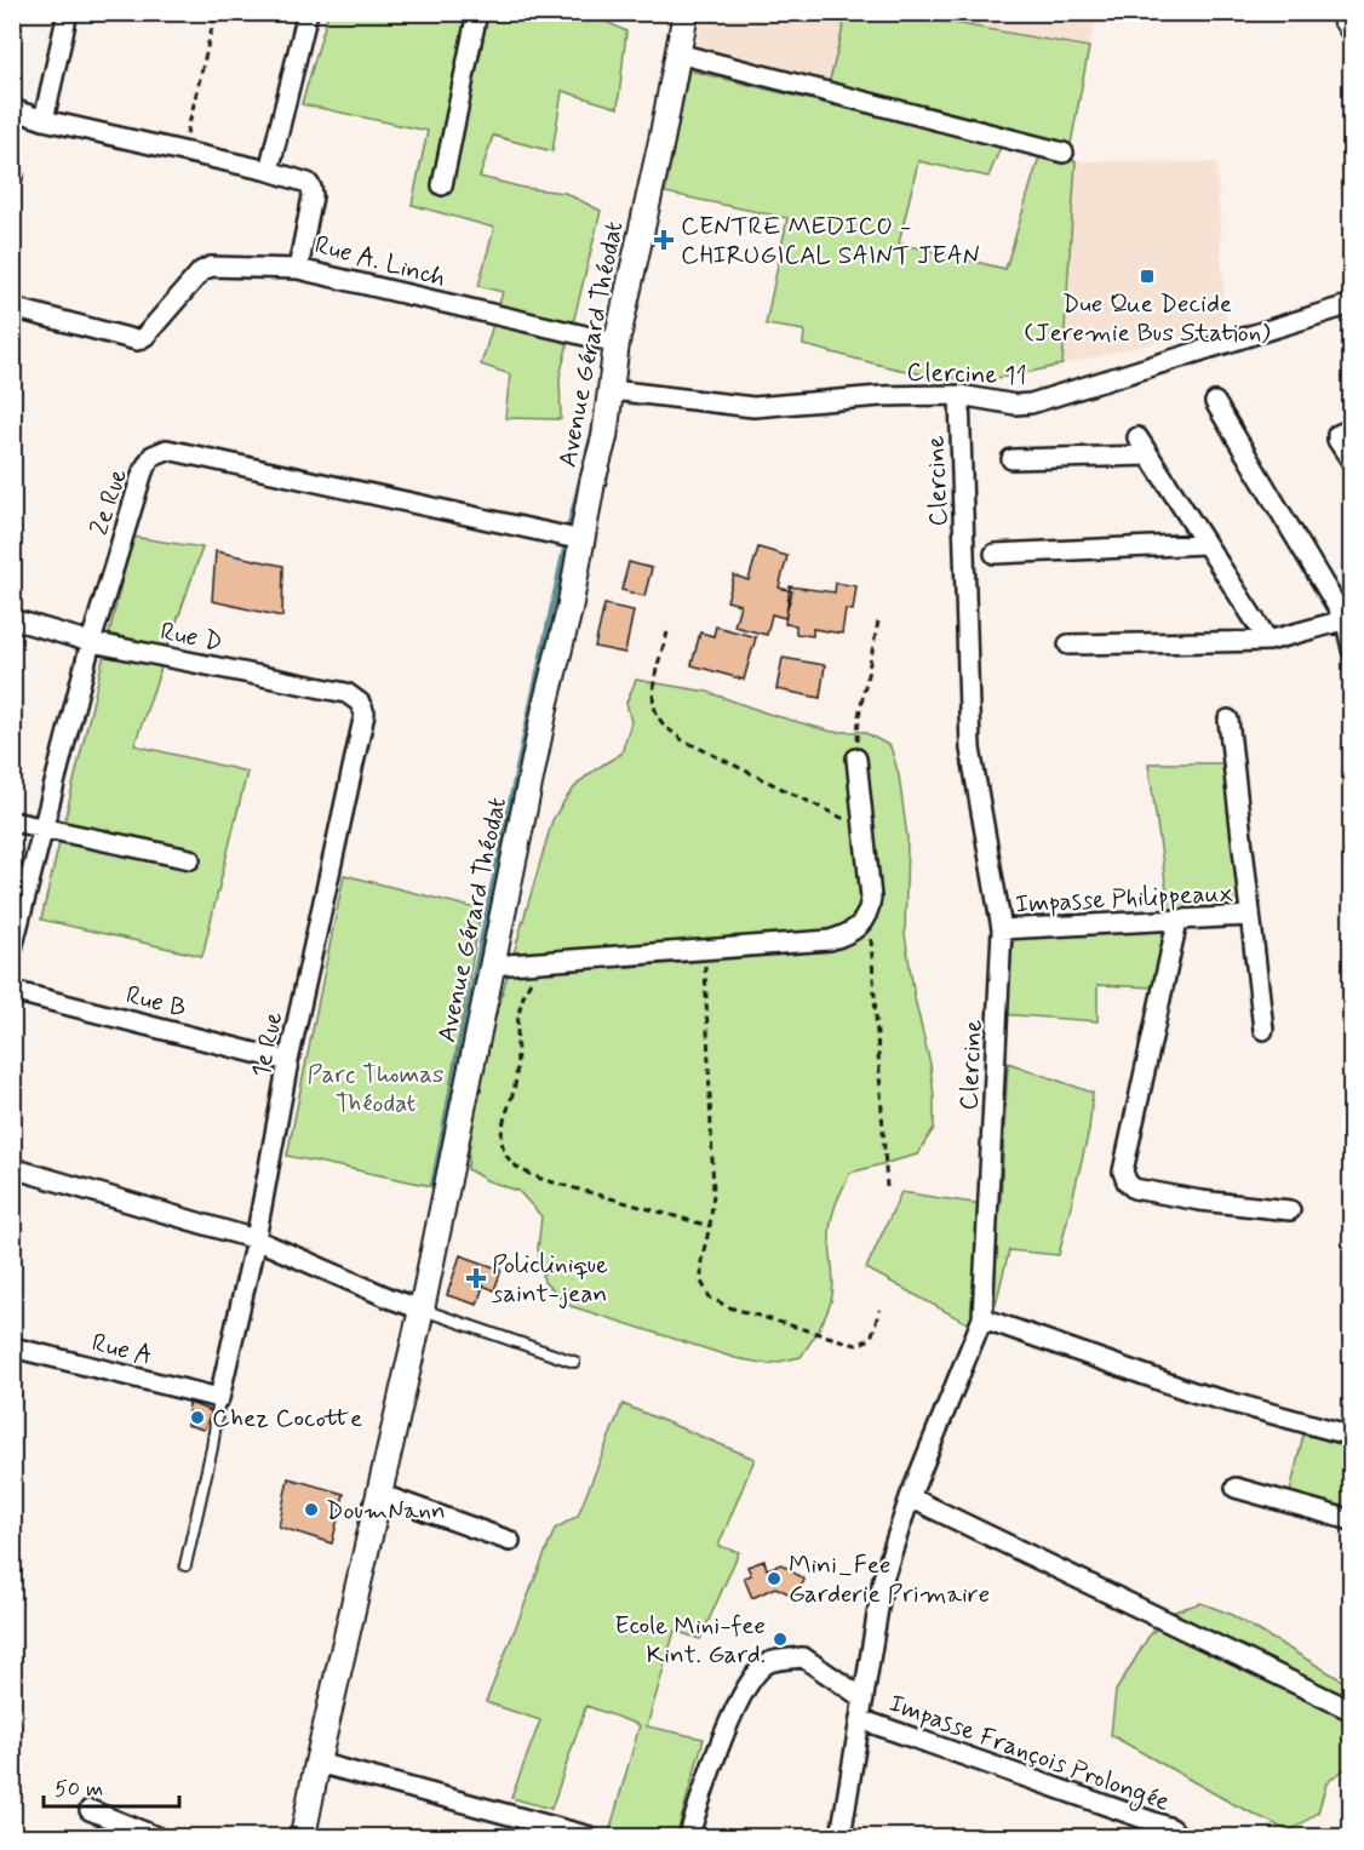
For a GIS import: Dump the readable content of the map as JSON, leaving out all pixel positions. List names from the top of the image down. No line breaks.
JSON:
{"streets":{"street":["Rue A. Linch","Avenue Gérard Théodat","Clercine 11","Clercine","2e Rue","Rue D","Impasse Philippeaux","Rue B","1e Rue","Rue A","Impasse François Prolongée"]},"crossings":[["Rue A. Linch","Avenue Gérard Théodat"],["Avenue Gérard Théodat","Clercine 11"],["Avenue Gérard Théodat","2e Rue"],["Clercine 11","Clercine"],["Clercine","Impasse Philippeaux"],["Clercine","Impasse François Prolongée"],["2e Rue","Rue D"],["Rue D","1e Rue"],["Rue B","1e Rue"],["1e Rue","Rue A"]],"parks":["Parc Thomas Théodat"],"places":{"health":["CENTRE MEDICO - CHIRUGICAL SAINT JEAN","Policlinique saint-jean"],"transit":["Due Que Decide (Jeremie Bus Station)"],"other":["Chez Cocotte","DoumNann","Mini_Fee Garderie Primaire","Ecole Mini-fee Kint. Gard."]},"scale_bar":"50 m"}
